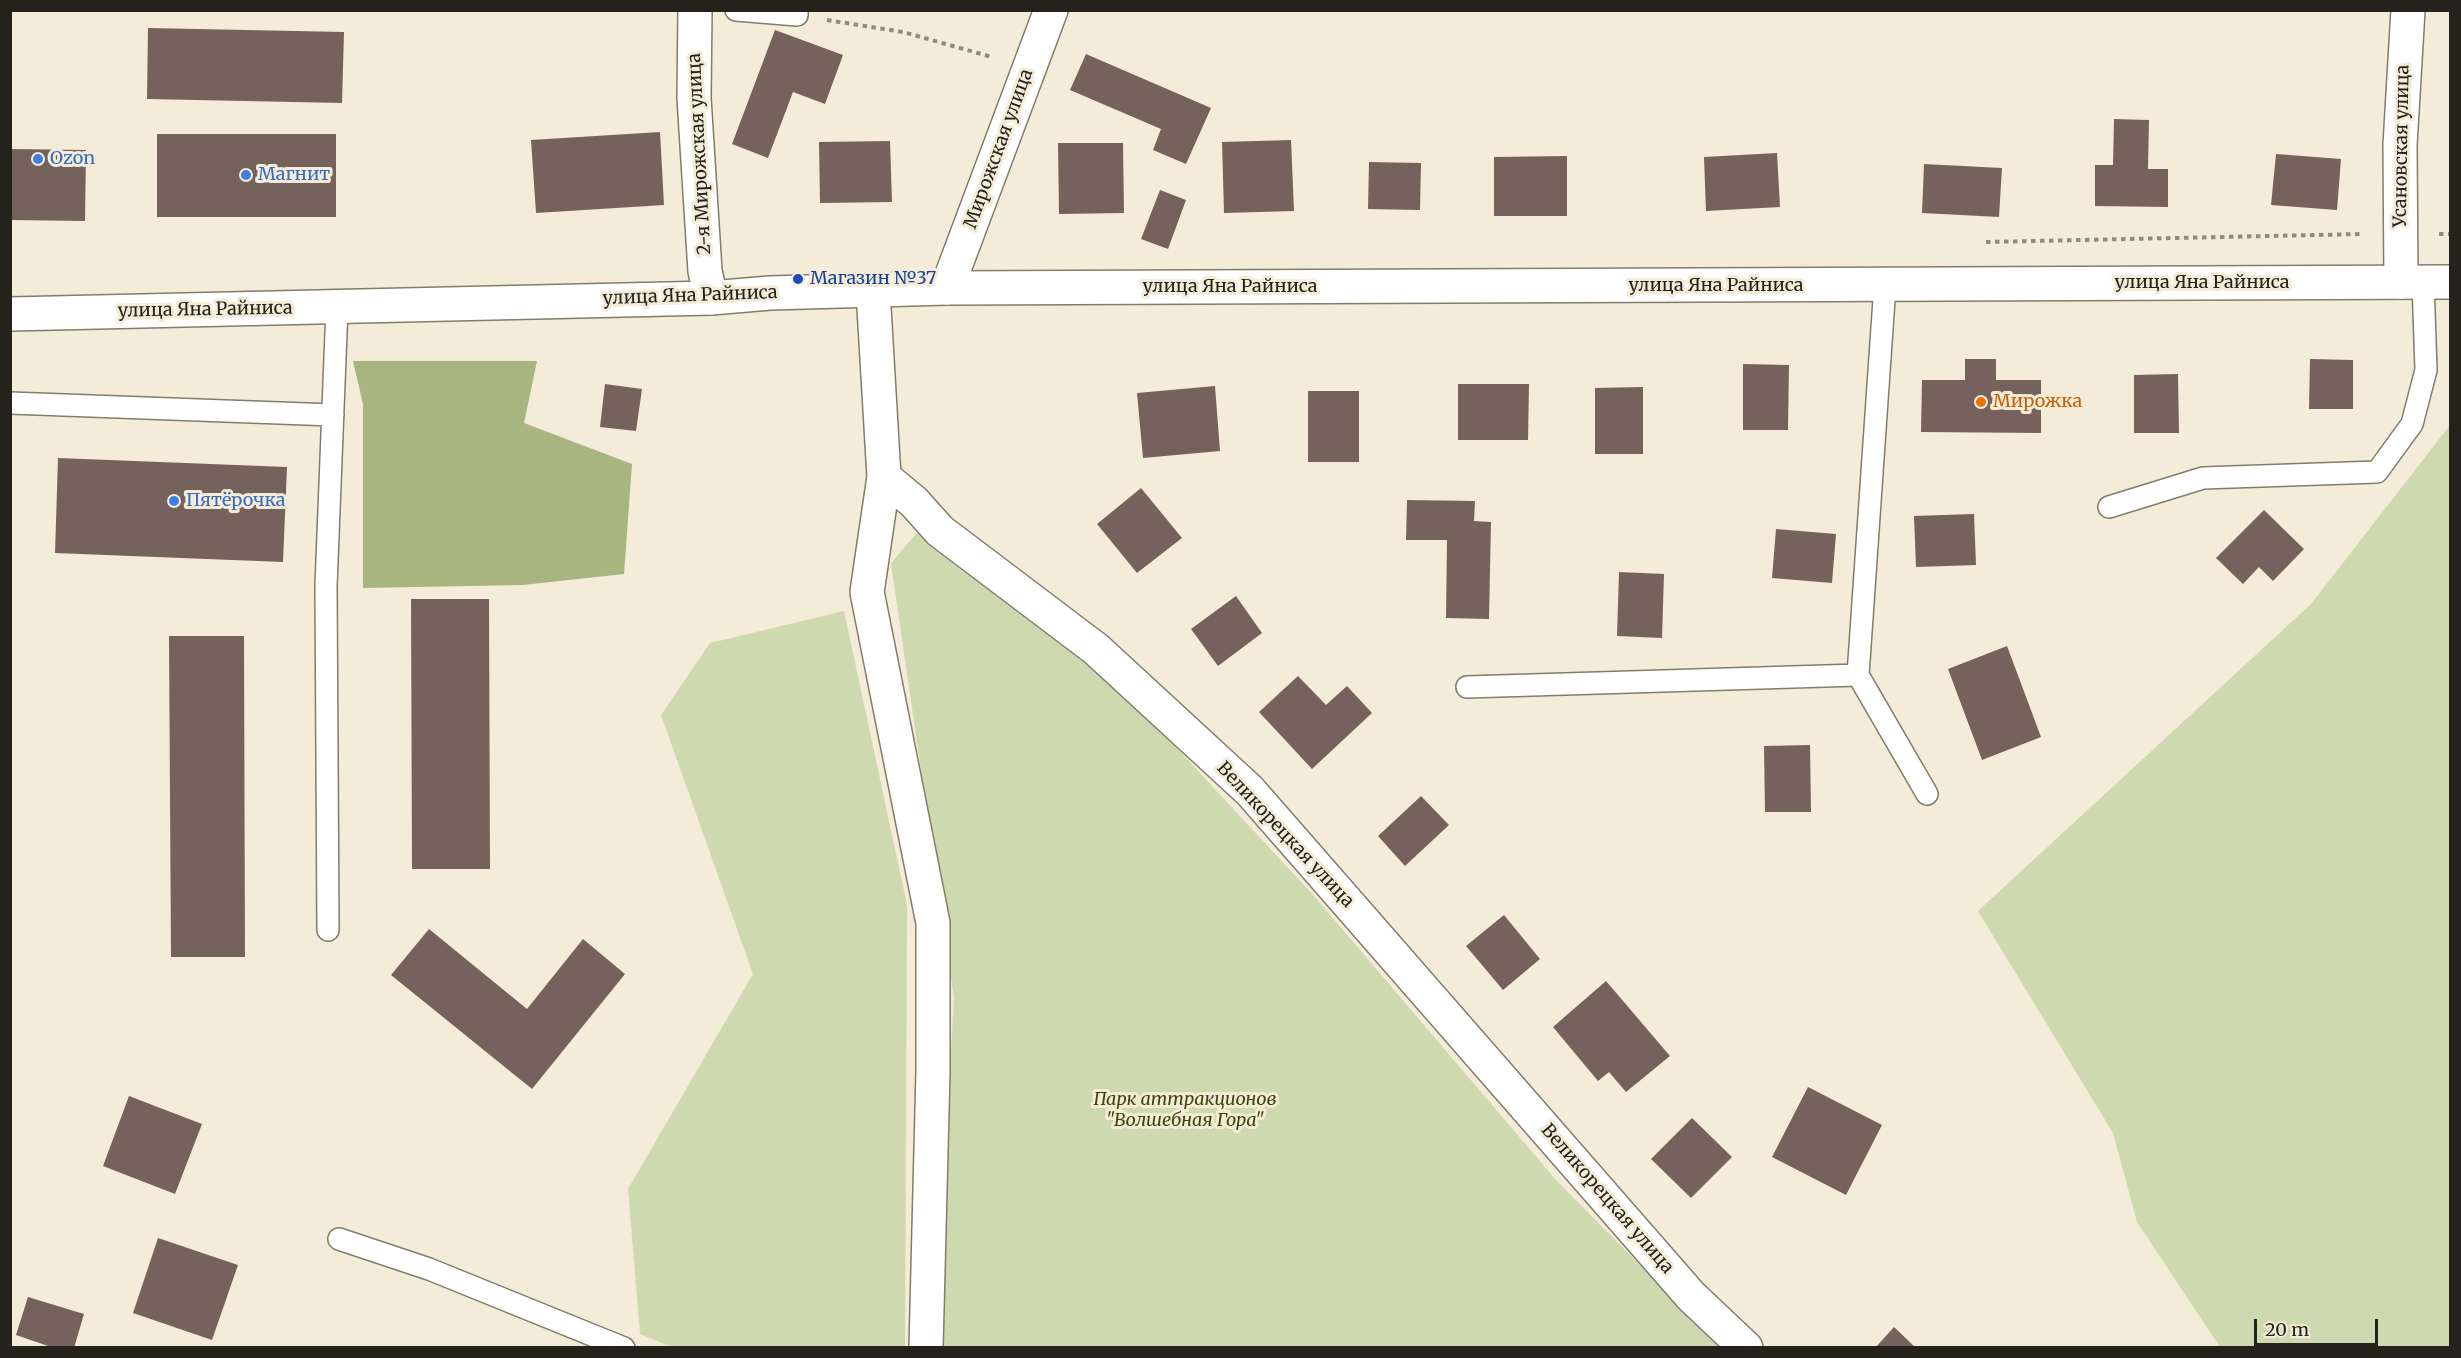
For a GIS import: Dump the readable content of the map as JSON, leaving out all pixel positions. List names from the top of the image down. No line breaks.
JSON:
{"streets":{"street":["Усановская улица","Мирожская улица","2-я Мирожская улица","улица Яна Райниса","Великорецкая улица"]},"crossings":[["Усановская улица","улица Яна Райниса"],["Мирожская улица","улица Яна Райниса"],["2-я Мирожская улица","улица Яна Райниса"]],"parks":["Парк аттракционов \"Волшебная Гора\""],"places":["Ozon","Магнит","Магазин №37","Мирожка","Пятёрочка"],"scale_bar":"20 m"}
